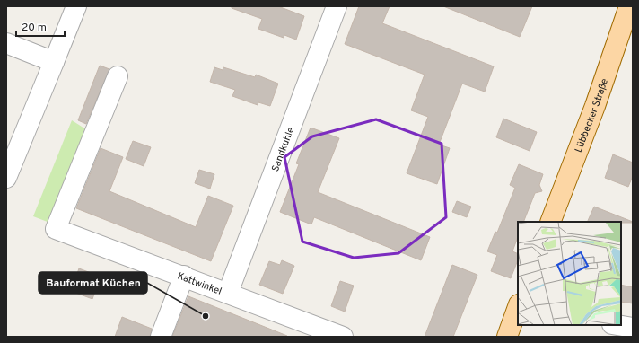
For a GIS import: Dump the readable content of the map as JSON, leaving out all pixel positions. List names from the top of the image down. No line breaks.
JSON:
{"streets":{"main road":["Lübbecker Straße"],"street":["Sandkuhle","Kattwinkel"]},"crossings":[["Sandkuhle","Kattwinkel"]],"places":["Bauformat Küchen"],"scale_bar":"20 m"}
